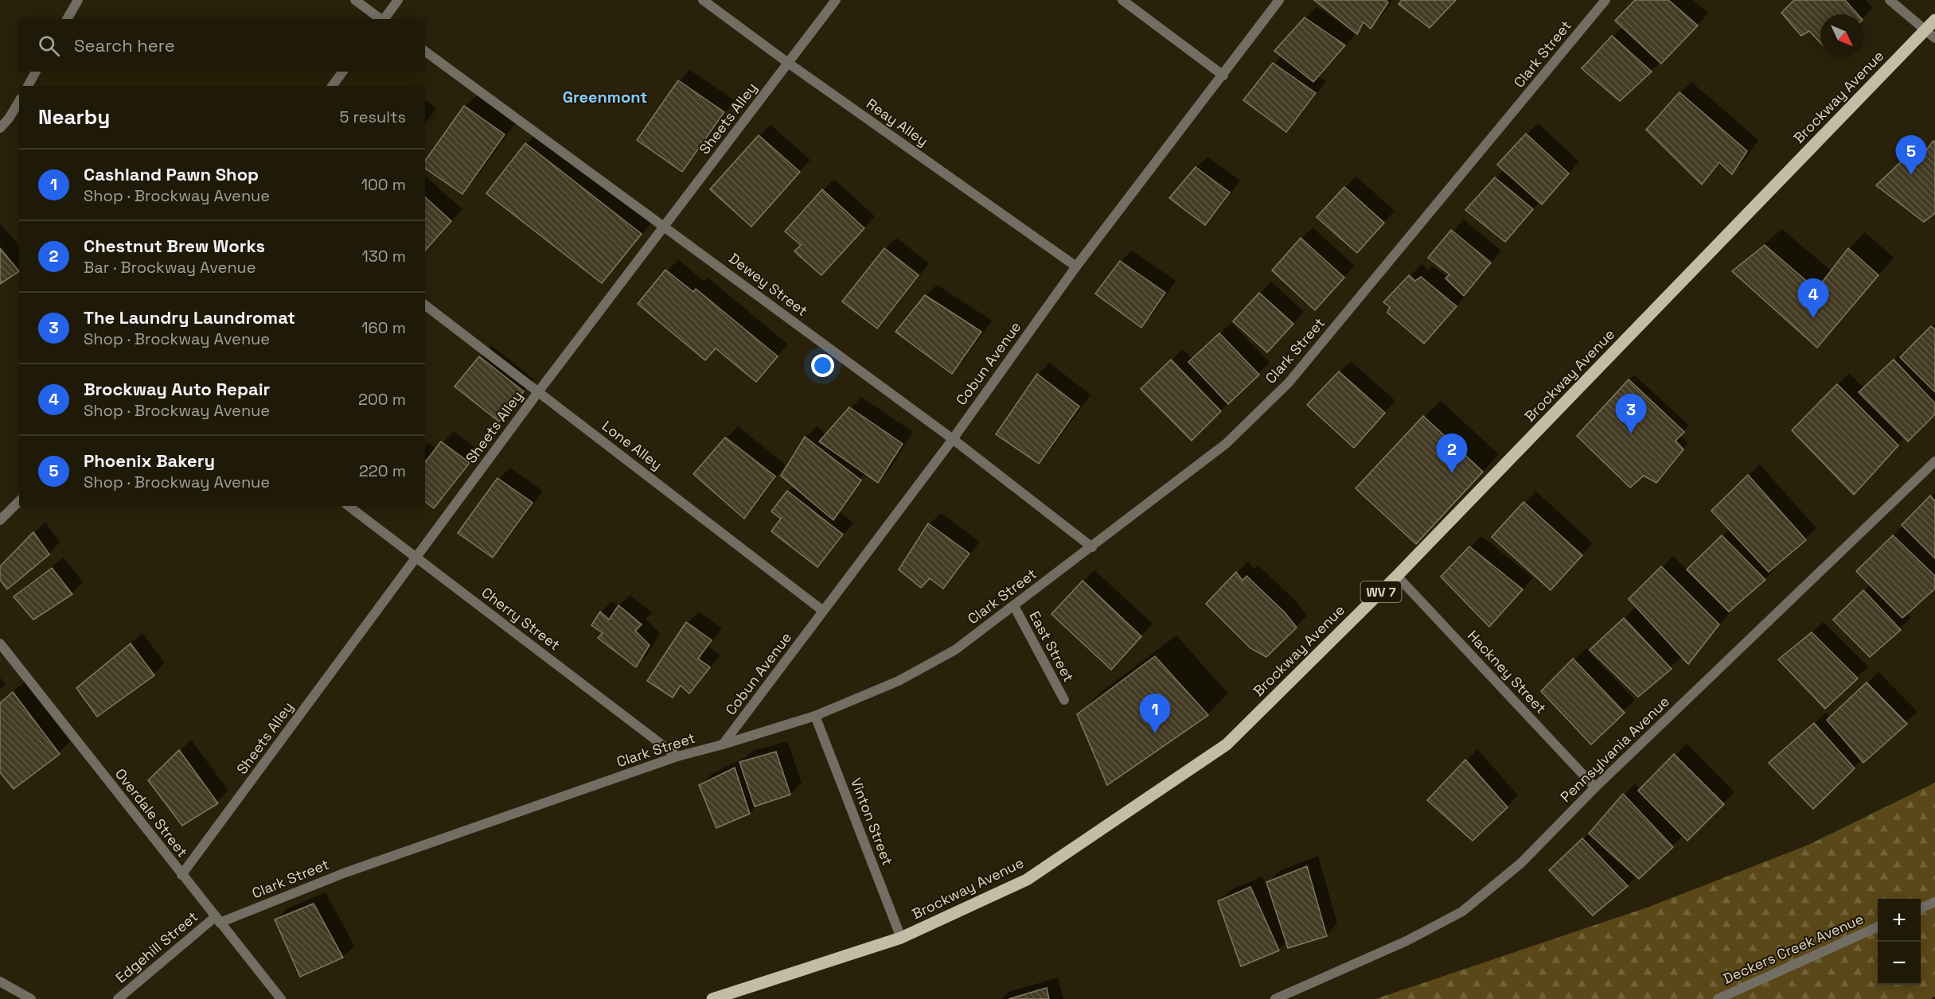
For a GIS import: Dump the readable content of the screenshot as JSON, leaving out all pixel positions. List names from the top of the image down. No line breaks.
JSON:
{"streets":{"main road":["Brockway Avenue","WV 7"],"street":["Clark Street","Sheets Alley","Reay Alley","Dewey Street","Cobun Avenue","Lone Alley","Cherry Street","East Street","Hackney Street","Pennsylvania Avenue","Overdale Street","Vinton Street","Edgehill Street","Deckers Creek Avenue"]},"crossings":[["Clark Street","Dewey Street"],["Clark Street","Cobun Avenue"],["Clark Street","Cherry Street"],["Clark Street","East Street"],["Clark Street","Overdale Street"],["Clark Street","Vinton Street"],["Clark Street","Edgehill Street"],["Brockway Avenue","Hackney Street"],["Brockway Avenue","Vinton Street"],["Sheets Alley","Reay Alley"],["Sheets Alley","Dewey Street"],["Sheets Alley","Lone Alley"],["Sheets Alley","Cherry Street"],["Sheets Alley","Overdale Street"],["Reay Alley","Cobun Avenue"],["Dewey Street","Cobun Avenue"],["Cobun Avenue","Lone Alley"],["Hackney Street","Pennsylvania Avenue"],["Overdale Street","Edgehill Street"]],"districts":["Greenmont"],"north":"bottom right","page":{"search":"Search here","heading":["Nearby","5 results"],"pins":["5","4","3","2","1"],"list":[{"mark":"1","name":"Cashland Pawn Shop","note":"Shop · Brockway Avenue","value":"100 m"},{"mark":"2","name":"Chestnut Brew Works","note":"Bar · Brockway Avenue","value":"130 m"},{"mark":"3","name":"The Laundry Laundromat","note":"Shop · Brockway Avenue","value":"160 m"},{"mark":"4","name":"Brockway Auto Repair","note":"Shop · Brockway Avenue","value":"200 m"},{"mark":"5","name":"Phoenix Bakery","note":"Shop · Brockway Avenue","value":"220 m"}],"map_buttons":["+","−"]}}
